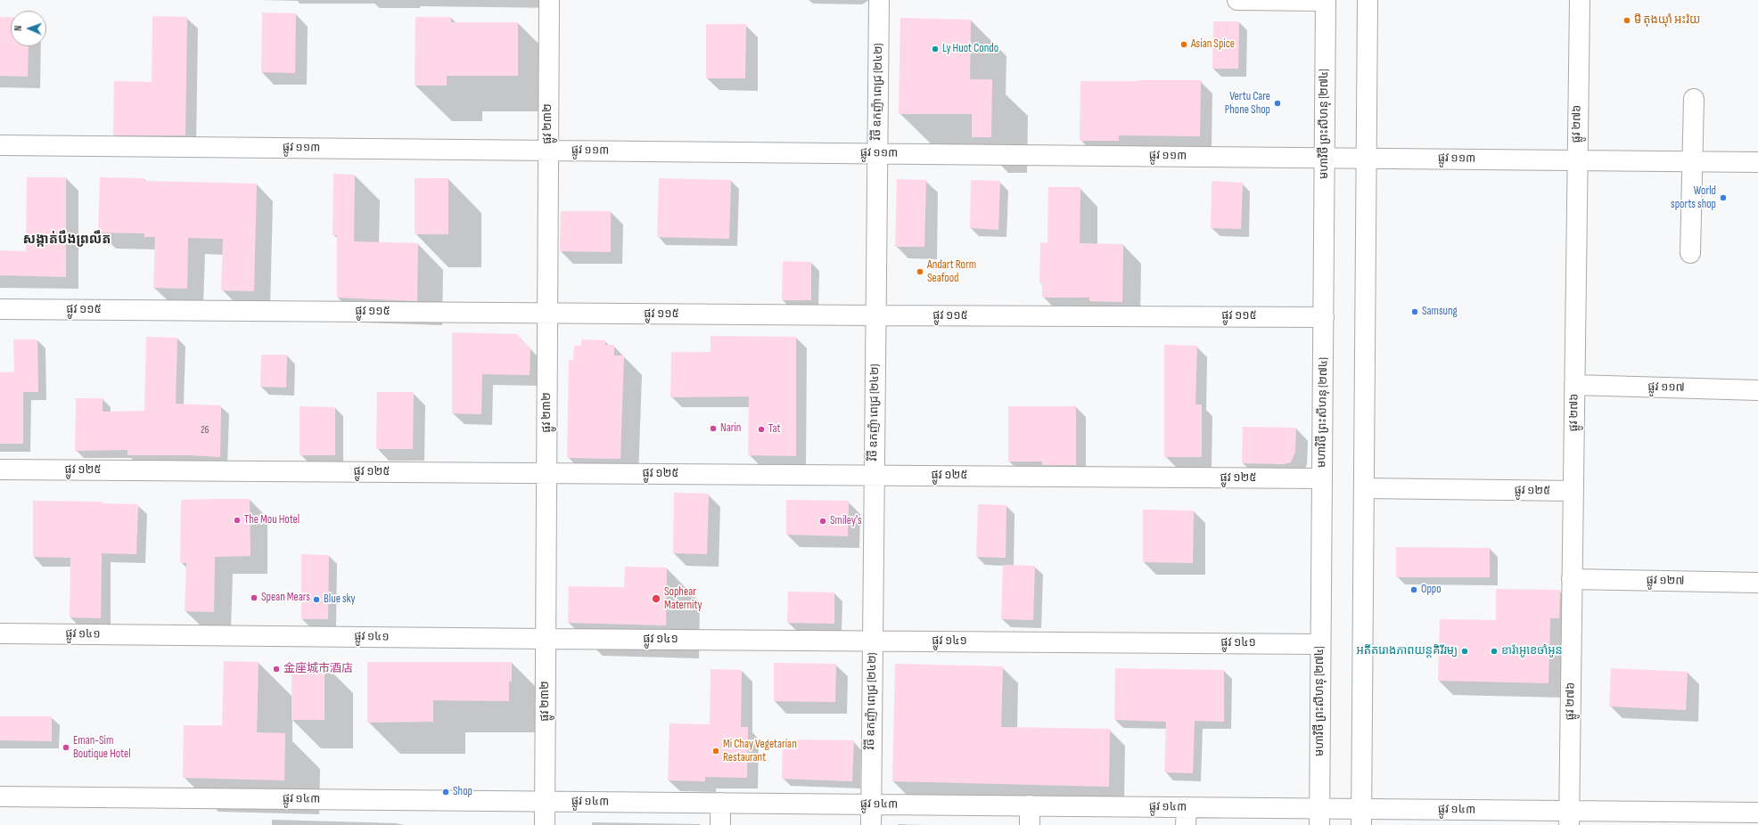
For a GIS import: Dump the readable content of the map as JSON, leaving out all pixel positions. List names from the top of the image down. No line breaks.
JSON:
{"streets":{"street":["វិថី ឧកញ៉ា ពេជ្រ (២៤២)","ផ្លូវ ២៣២","មហាវិថី ព្រះសីហនុ (២៧៤)","ផ្លូវ ២៧៦","ផ្លូវ ១១៣","ផ្លូវ ១១៥","ផ្លូវ ១១៧","ផ្លូវ ១២៥","ផ្លូវ ១២៧","ផ្លូវ ១៤១","ផ្លូវ ១៤៣"]},"crossings":[["វិថី ឧកញ៉ា ពេជ្រ (២៤២)","ផ្លូវ ១១៣"],["វិថី ឧកញ៉ា ពេជ្រ (២៤២)","ផ្លូវ ១១៥"],["វិថី ឧកញ៉ា ពេជ្រ (២៤២)","ផ្លូវ ១២៥"],["វិថី ឧកញ៉ា ពេជ្រ (២៤២)","ផ្លូវ ១៤១"],["វិថី ឧកញ៉ា ពេជ្រ (២៤២)","ផ្លូវ ១៤៣"],["ផ្លូវ ២៣២","ផ្លូវ ១១៣"],["ផ្លូវ ២៣២","ផ្លូវ ១១៥"],["ផ្លូវ ២៣២","ផ្លូវ ១២៥"],["ផ្លូវ ២៣២","ផ្លូវ ១៤១"],["ផ្លូវ ២៣២","ផ្លូវ ១៤៣"],["មហាវិថី ព្រះសីហនុ (២៧៤)","ផ្លូវ ១១៣"],["មហាវិថី ព្រះសីហនុ (២៧៤)","ផ្លូវ ១១៥"],["មហាវិថី ព្រះសីហនុ (២៧៤)","ផ្លូវ ១២៥"],["មហាវិថី ព្រះសីហនុ (២៧៤)","ផ្លូវ ១៤១"],["មហាវិថី ព្រះសីហនុ (២៧៤)","ផ្លូវ ១៤៣"],["ផ្លូវ ២៧៦","ផ្លូវ ១១៣"],["ផ្លូវ ២៧៦","ផ្លូវ ១១៧"],["ផ្លូវ ២៧៦","ផ្លូវ ១២៥"],["ផ្លូវ ២៧៦","ផ្លូវ ១២៧"],["ផ្លូវ ២៧៦","ផ្លូវ ១៤៣"]],"districts":["សង្កាត់បឹងព្រលឹត"],"places":["មី តុងយ៉ាំ អះរ៉យ","Asian Spice","Ly Huot Condo","Vertu Care Phone Shop","World sports shop","Andart Rorm Seafood","Samsung","Narin","Tat","The Mou Hotel","Smiley's","Oppo","Spean Mears","Sophear Maternity","Blue sky","អតីតរោងភាពយន្តគិរីរម្យ","ខារ៉ាអូខេចាំអូន","金座城市酒店","Eman-Sim Boutique Hotel","Mi Chay Vegetarian Restaurant","Shop"],"house_numbers":["26"],"north":"left"}
